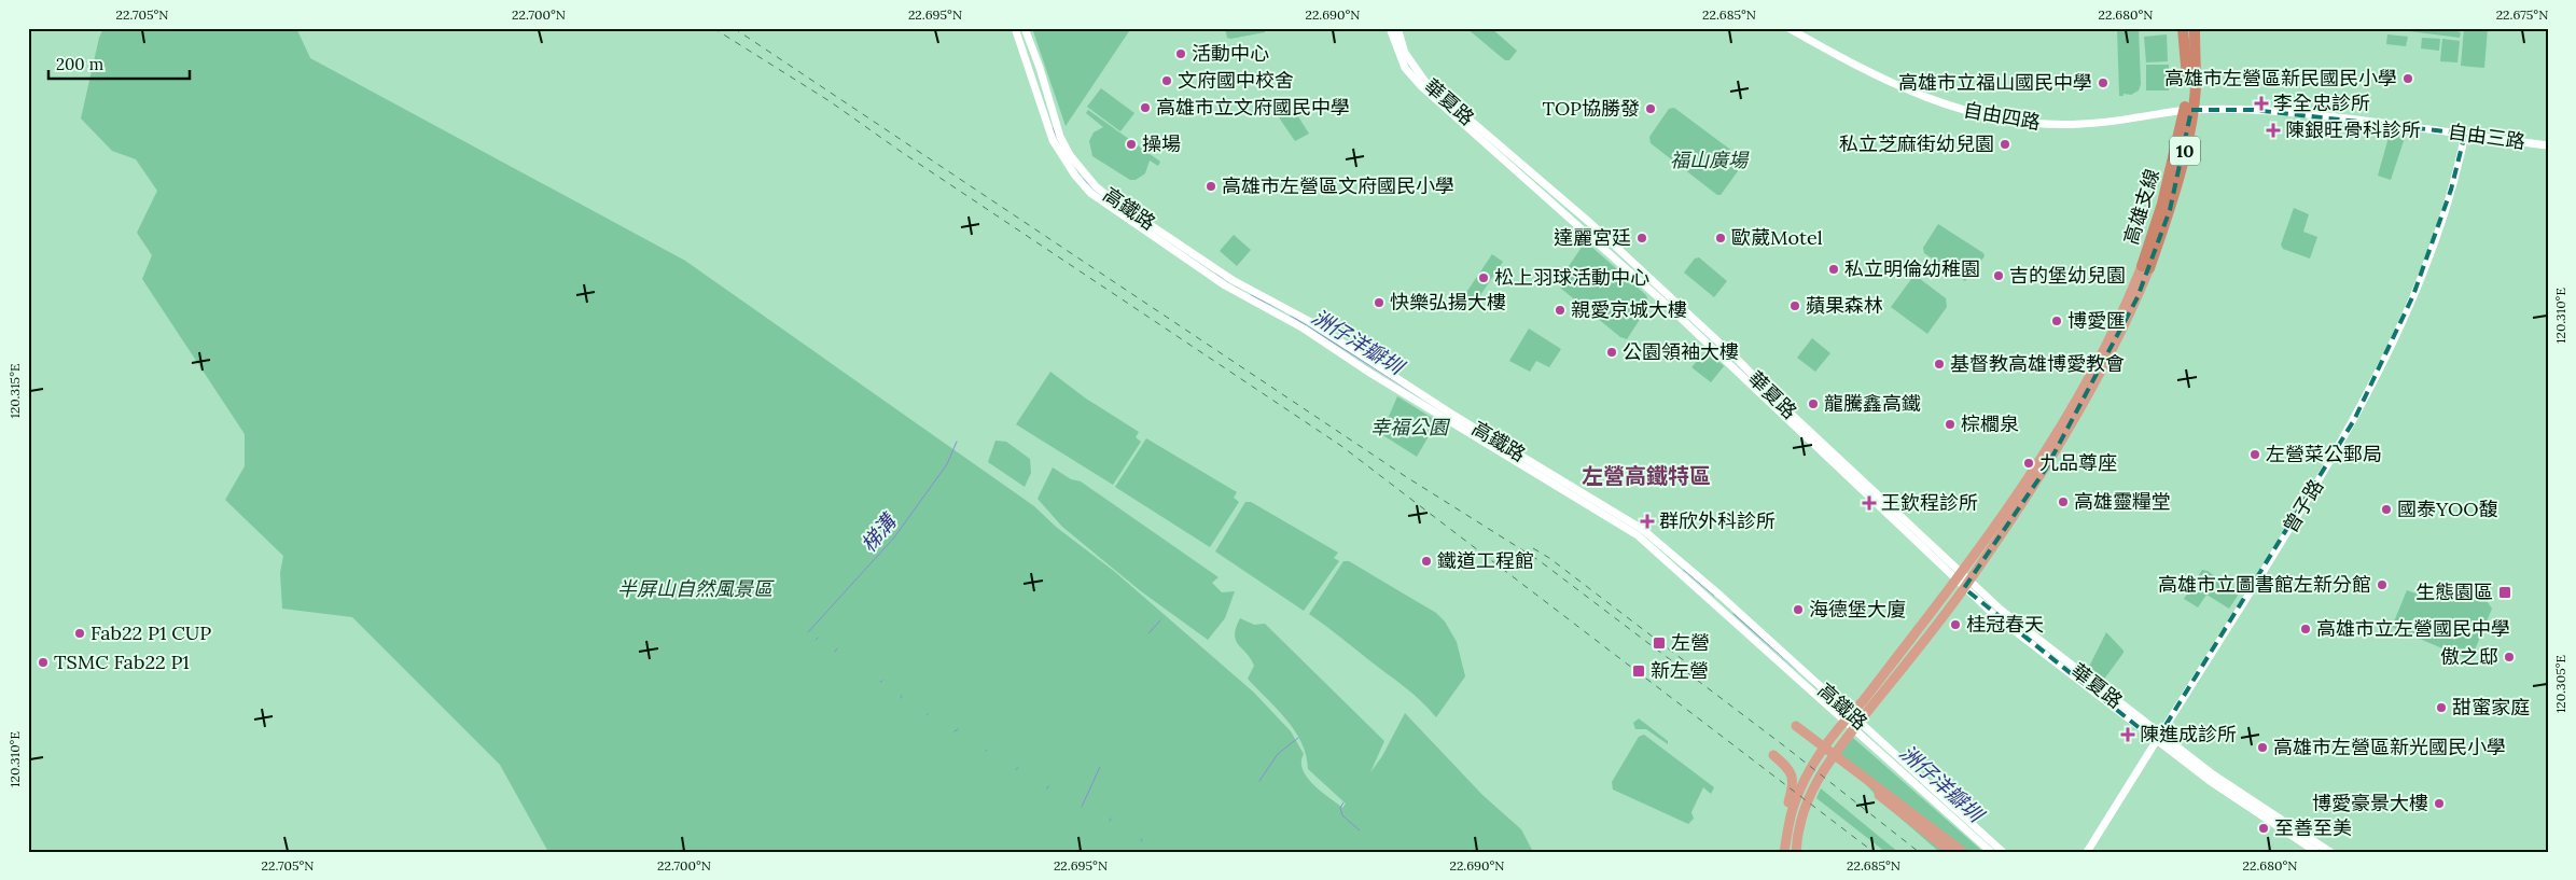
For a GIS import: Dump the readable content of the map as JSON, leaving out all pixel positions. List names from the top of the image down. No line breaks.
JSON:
{"streets":{"highway":["10","高雄支線"],"street":["華夏路","自由四路","自由三路","高鐵路","曾子路"]},"crossings":[["華夏路","曾子路"],["自由四路","自由三路"],["自由三路","曾子路"]],"districts":["左營高鐵特區"],"water":["洲仔洋瓣圳","梯溝"],"parks":["福山廣場","幸福公園","半屏山自然風景區"],"places":{"other":["活動中心","高雄市左營區新民國民小學","文府國中校舍","高雄市立福山國民中學","高雄市立文府國民中學","TOP協勝發","操場","私立芝麻街幼兒園","高雄市左營區文府國民小學","達麗宮廷","歐葳Motel","私立明倫幼稚園","吉的堡幼兒園","松上羽球活動中心","快樂弘揚大樓","蘋果森林","親愛京城大樓","博愛匯","公園領袖大樓","基督教高雄博愛教會","龍騰鑫高鐵","棕櫚泉","左營菜公郵局","九品尊座","高雄靈糧堂","國泰YOO馥","鐵道工程館","高雄市立圖書館左新分館","海德堡大廈","桂冠春天","高雄市立左營國民中學","Fab22 P1 CUP","傲之邸","TSMC Fab22 P1","甜蜜家庭","高雄市左營區新光國民小學","博愛豪景大樓","至善至美"],"health":["李全忠診所","陳銀旺骨科診所","王欽程診所","群欣外科診所","陳進成診所"],"transit":["生態園區","左營","新左營"]},"scale_bar":"200 m","coordinates":["22.705°N","22.700°N","22.695°N","22.690°N","22.685°N","22.680°N","22.675°N","120.310°E","120.315°E","120.305°E"]}
